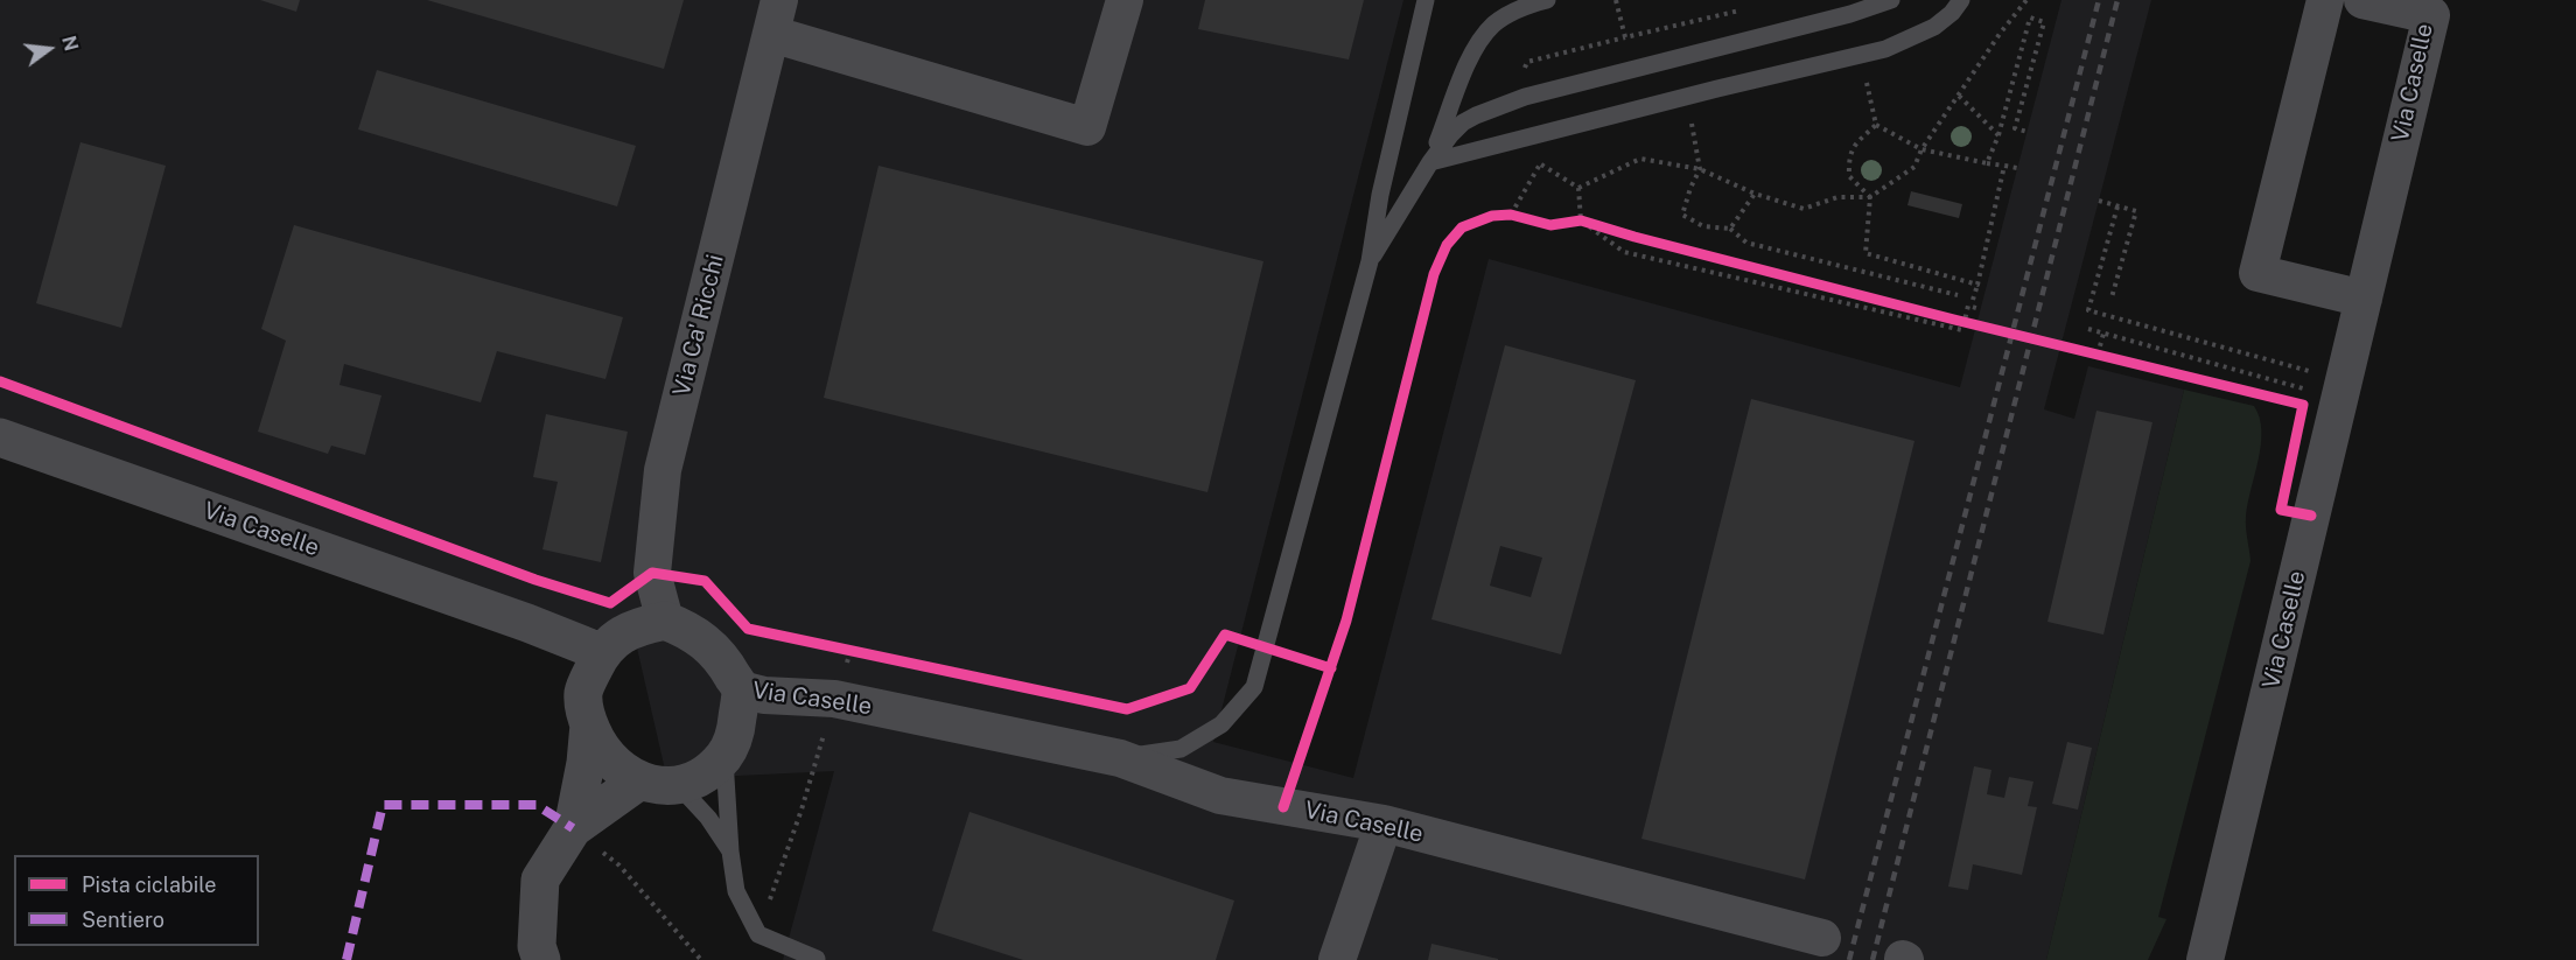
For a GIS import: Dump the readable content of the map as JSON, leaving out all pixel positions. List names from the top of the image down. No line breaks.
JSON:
{"streets":{"street":["Via Caselle","Via Ca' Ricchi"]},"crossings":[["Via Caselle","Via Ca' Ricchi"]],"legend":["Pista ciclabile","Sentiero"],"north":"right"}
